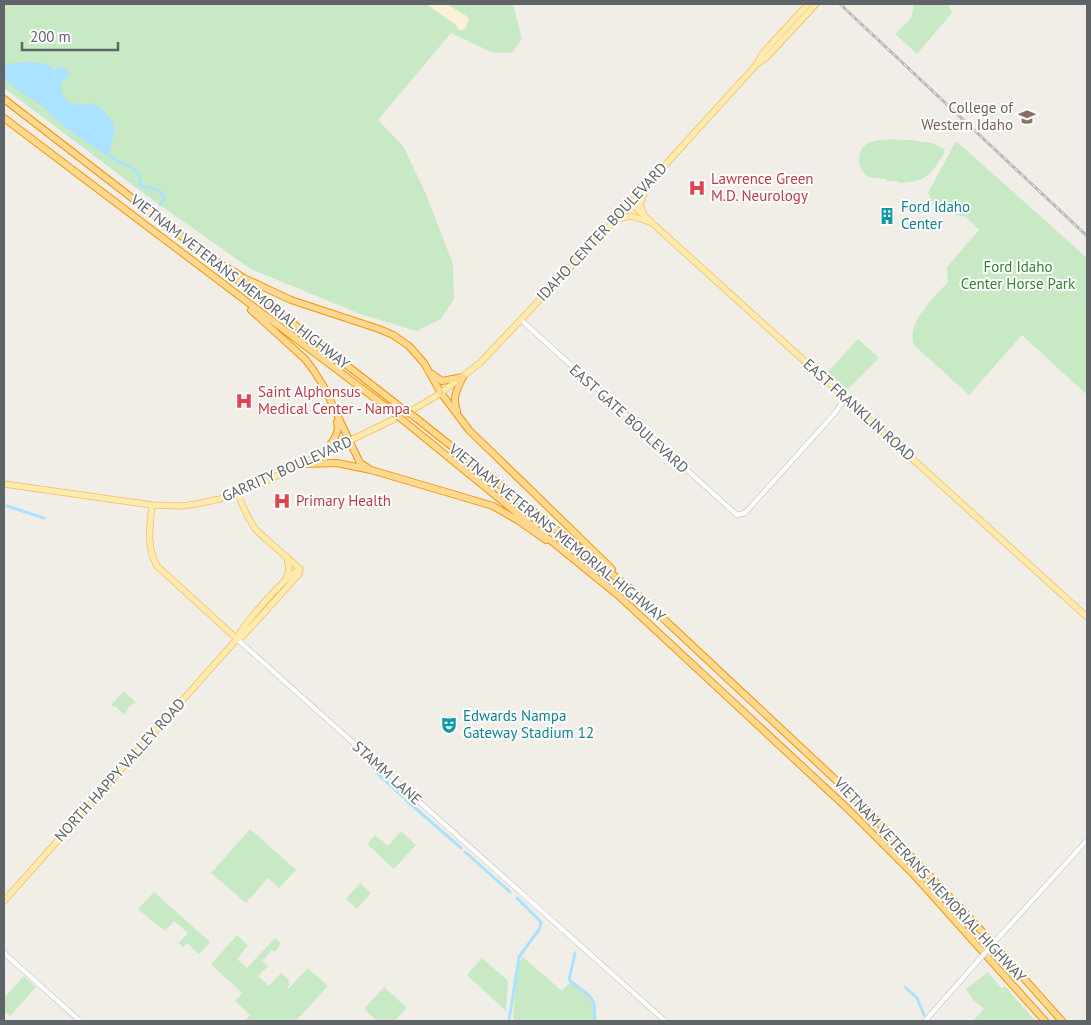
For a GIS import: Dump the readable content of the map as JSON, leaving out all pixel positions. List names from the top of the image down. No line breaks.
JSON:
{"streets":{"highway":["VIETNAM VETERANS MEMORIAL HIGHWAY"],"main road":["IDAHO CENTER BOULEVARD","EAST FRANKLIN ROAD","GARRITY BOULEVARD","NORTH HAPPY VALLEY ROAD","STAMM LANE"],"street":["EAST GATE BOULEVARD"]},"crossings":[["IDAHO CENTER BOULEVARD","EAST FRANKLIN ROAD"],["IDAHO CENTER BOULEVARD","EAST GATE BOULEVARD"],["IDAHO CENTER BOULEVARD","GARRITY BOULEVARD"],["EAST FRANKLIN ROAD","EAST GATE BOULEVARD"],["GARRITY BOULEVARD","STAMM LANE"],["NORTH HAPPY VALLEY ROAD","STAMM LANE"]],"parks":["Ford Idaho Center Horse Park"],"places":{"school or university":["College of Western Idaho"],"hospital":["Lawrence Green M.D. Neurology","Saint Alphonsus Medical Center - Nampa","Primary Health"],"building":["Ford Idaho Center"],"theatre":["Edwards Nampa Gateway Stadium 12"]},"scale_bar":"200 m"}
